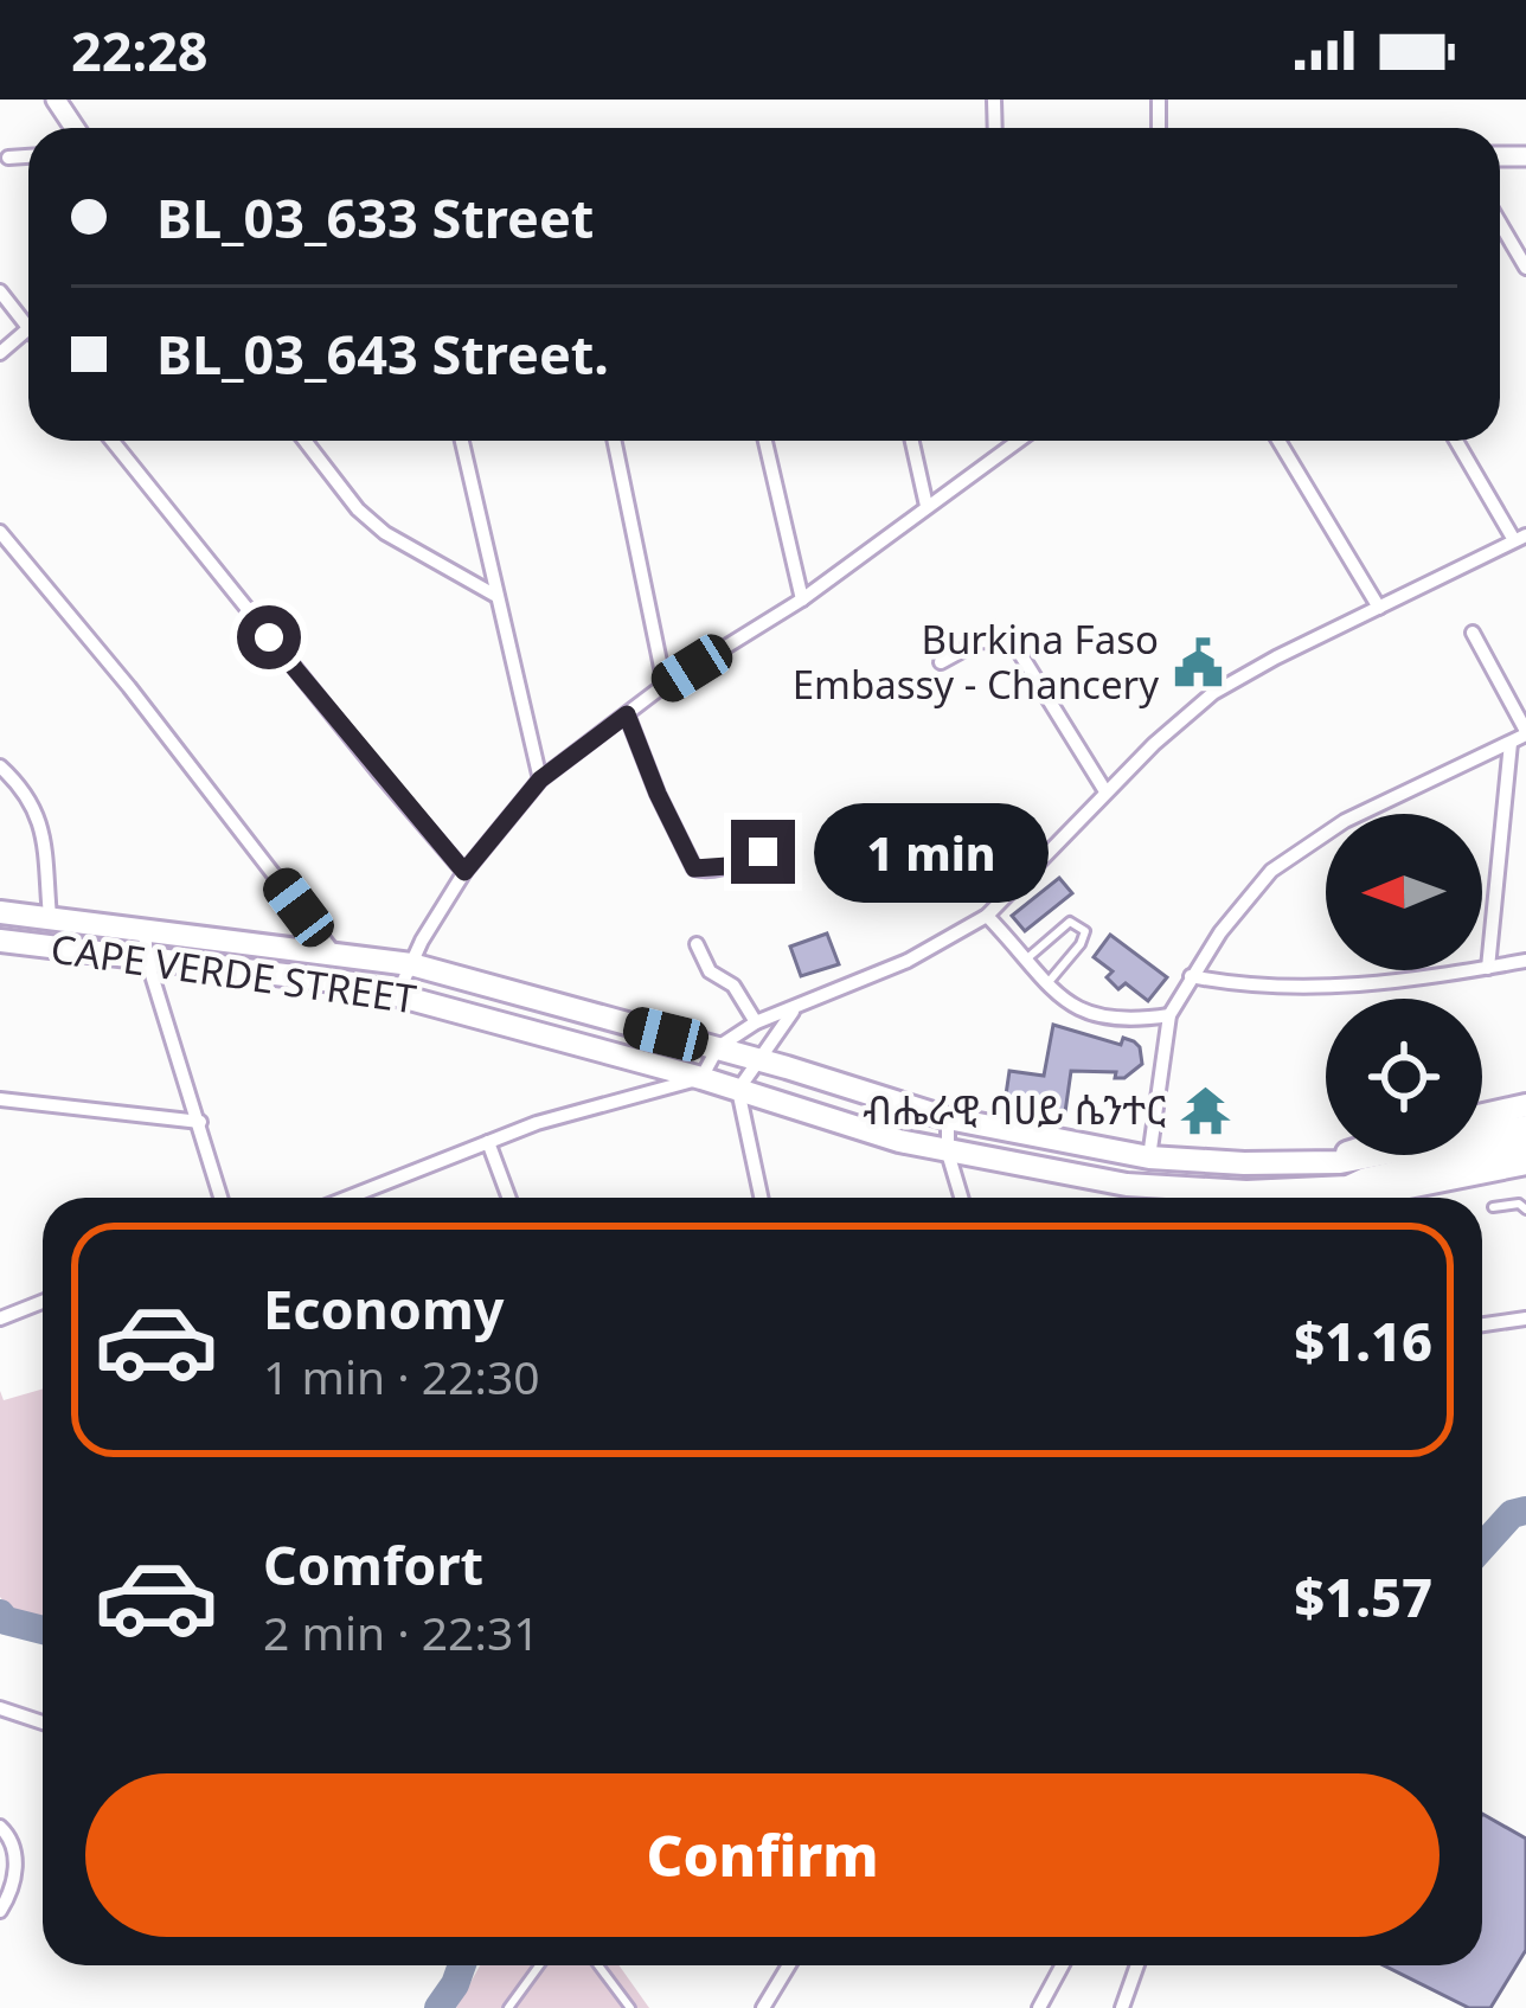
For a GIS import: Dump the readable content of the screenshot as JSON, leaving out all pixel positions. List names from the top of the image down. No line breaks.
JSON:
{"streets":{"main road":["CAPE VERDE STREET"]},"places":{"public building":["Burkina Faso Embassy - Chancery"],"temple":["ብሔራዊ ባሀይ ሴንተር"]},"north":"left","page":{"status":"22:28","banner":["BL_03_633 Street","BL_03_643 Street."],"bubble":"1 min","list":[{"name":"Economy","note":"1 min · 22:30","value":"$1.16"},{"name":"Comfort","note":"2 min · 22:31","value":"$1.57"}],"buttons":"Confirm"}}
